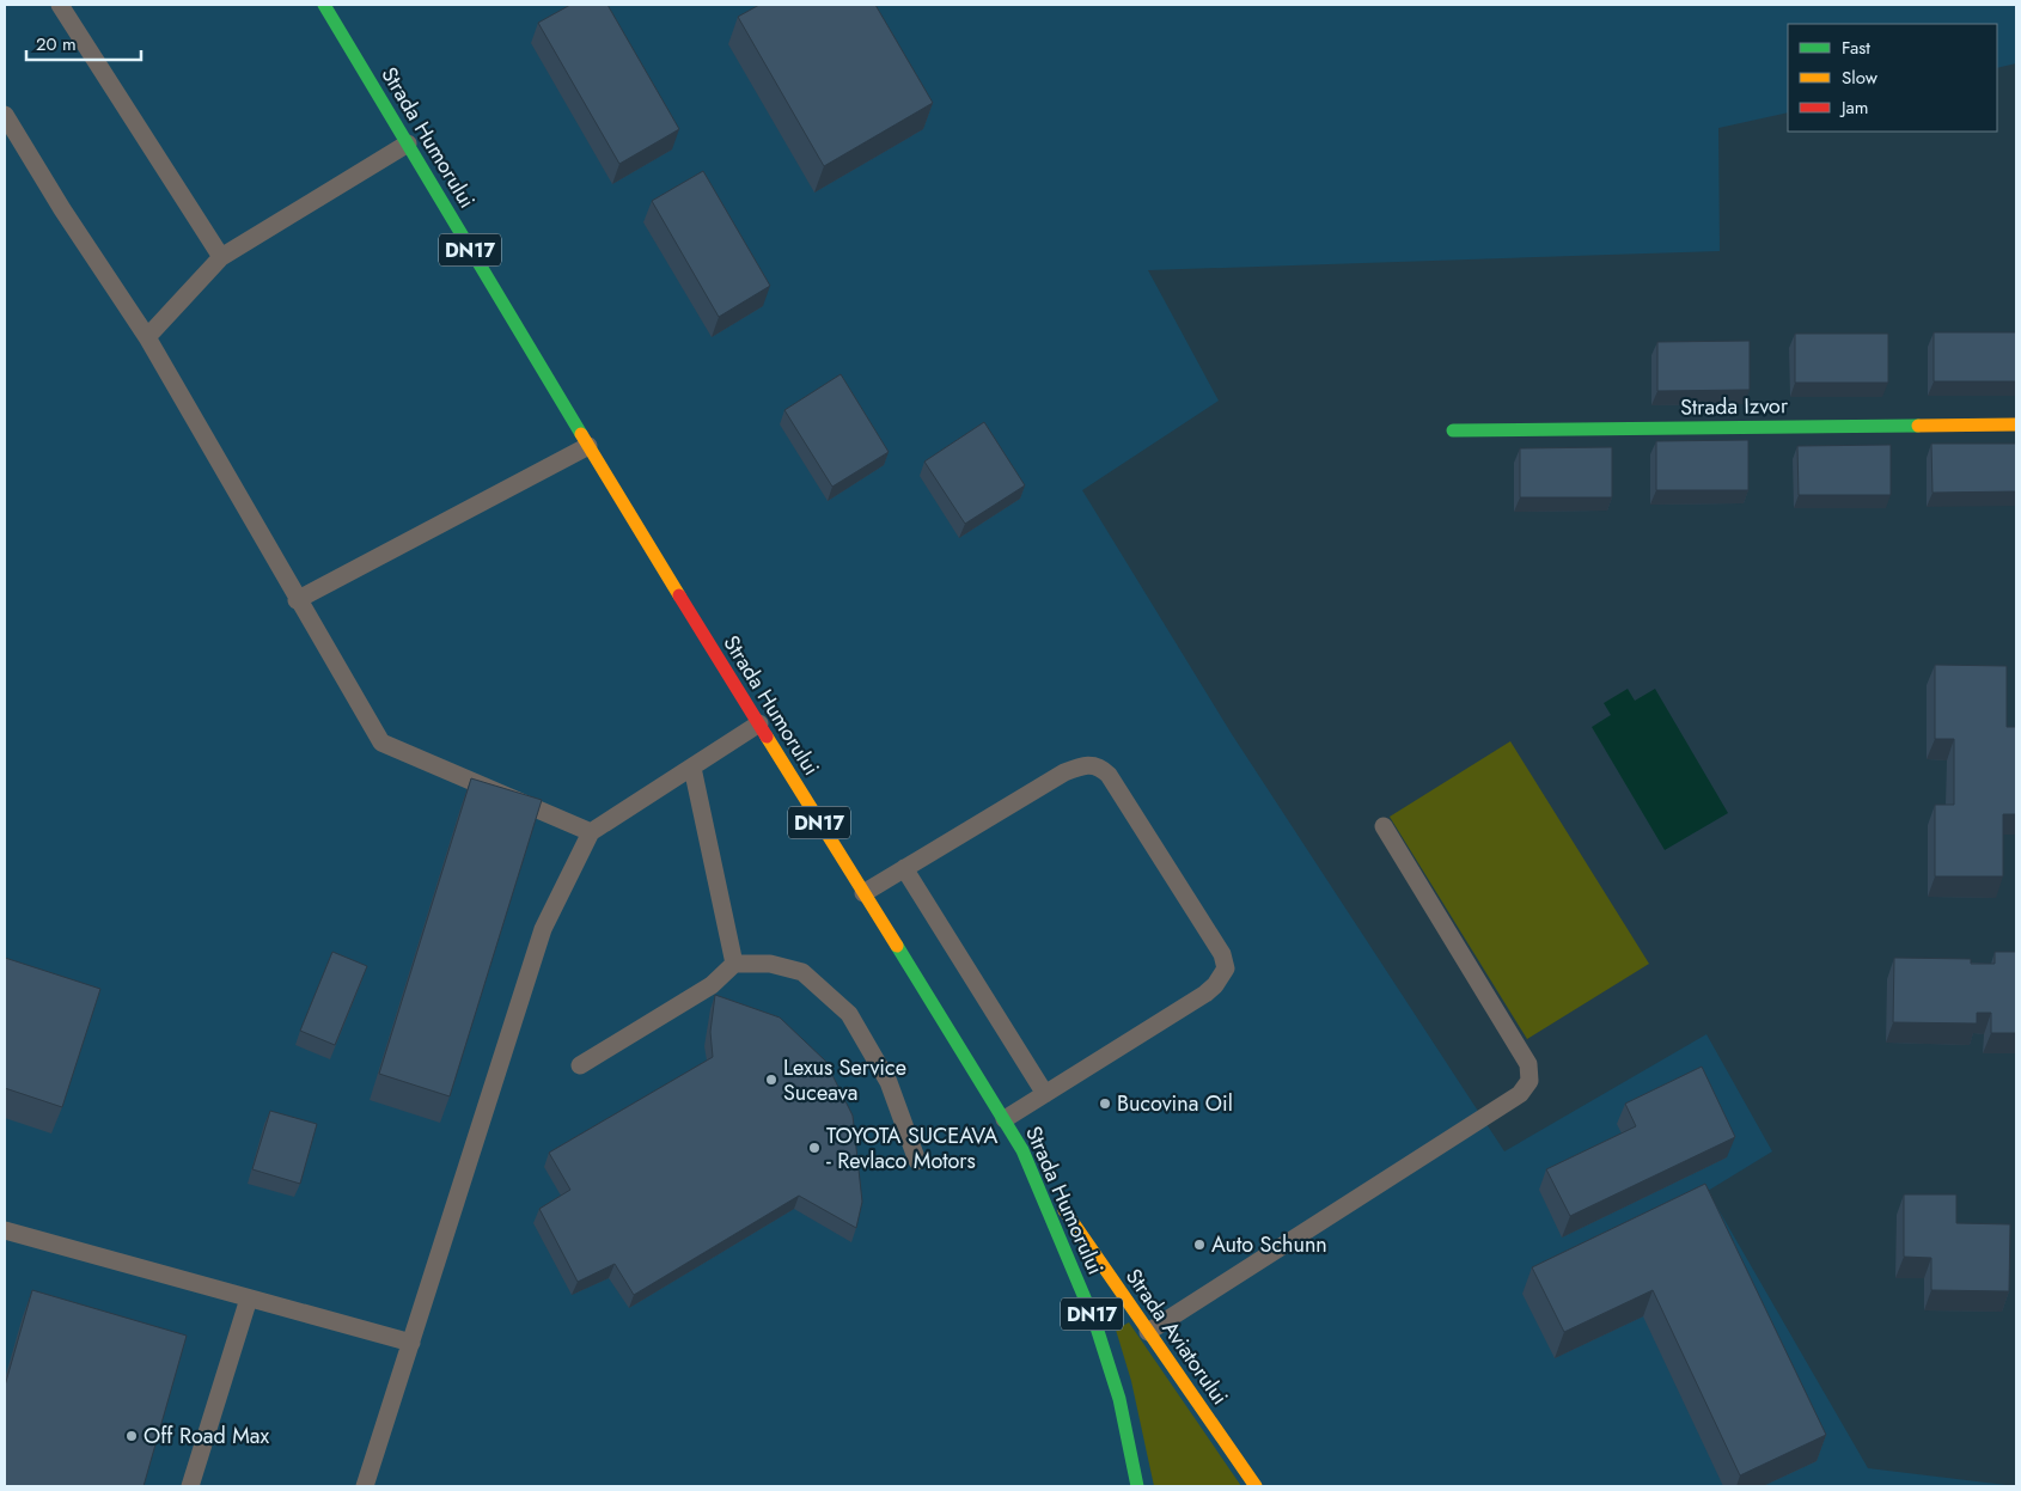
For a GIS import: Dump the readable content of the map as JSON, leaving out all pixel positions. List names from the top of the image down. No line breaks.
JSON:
{"streets":{"main road":["Strada Humorului","DN17","Strada Izvor","Strada Aviatorului"]},"crossings":[["Strada Humorului","Strada Aviatorului"]],"places":["Lexus Service Suceava","Bucovina Oil","TOYOTA SUCEAVA - Revlaco Motors","Auto Schunn","Off Road Max"],"legend":["Fast","Slow","Jam"],"scale_bar":"20 m"}
